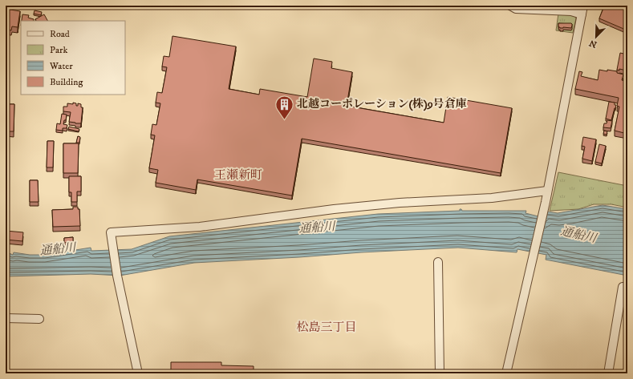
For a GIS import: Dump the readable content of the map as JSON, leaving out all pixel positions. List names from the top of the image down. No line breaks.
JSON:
{"districts":["王瀬新町","松島三丁目"],"water":["通船川"],"places":{"building":["北越コーポレーション(株)9号倉庫"]},"legend":["Road","Park","Water","Building"],"north":"bottom left"}
